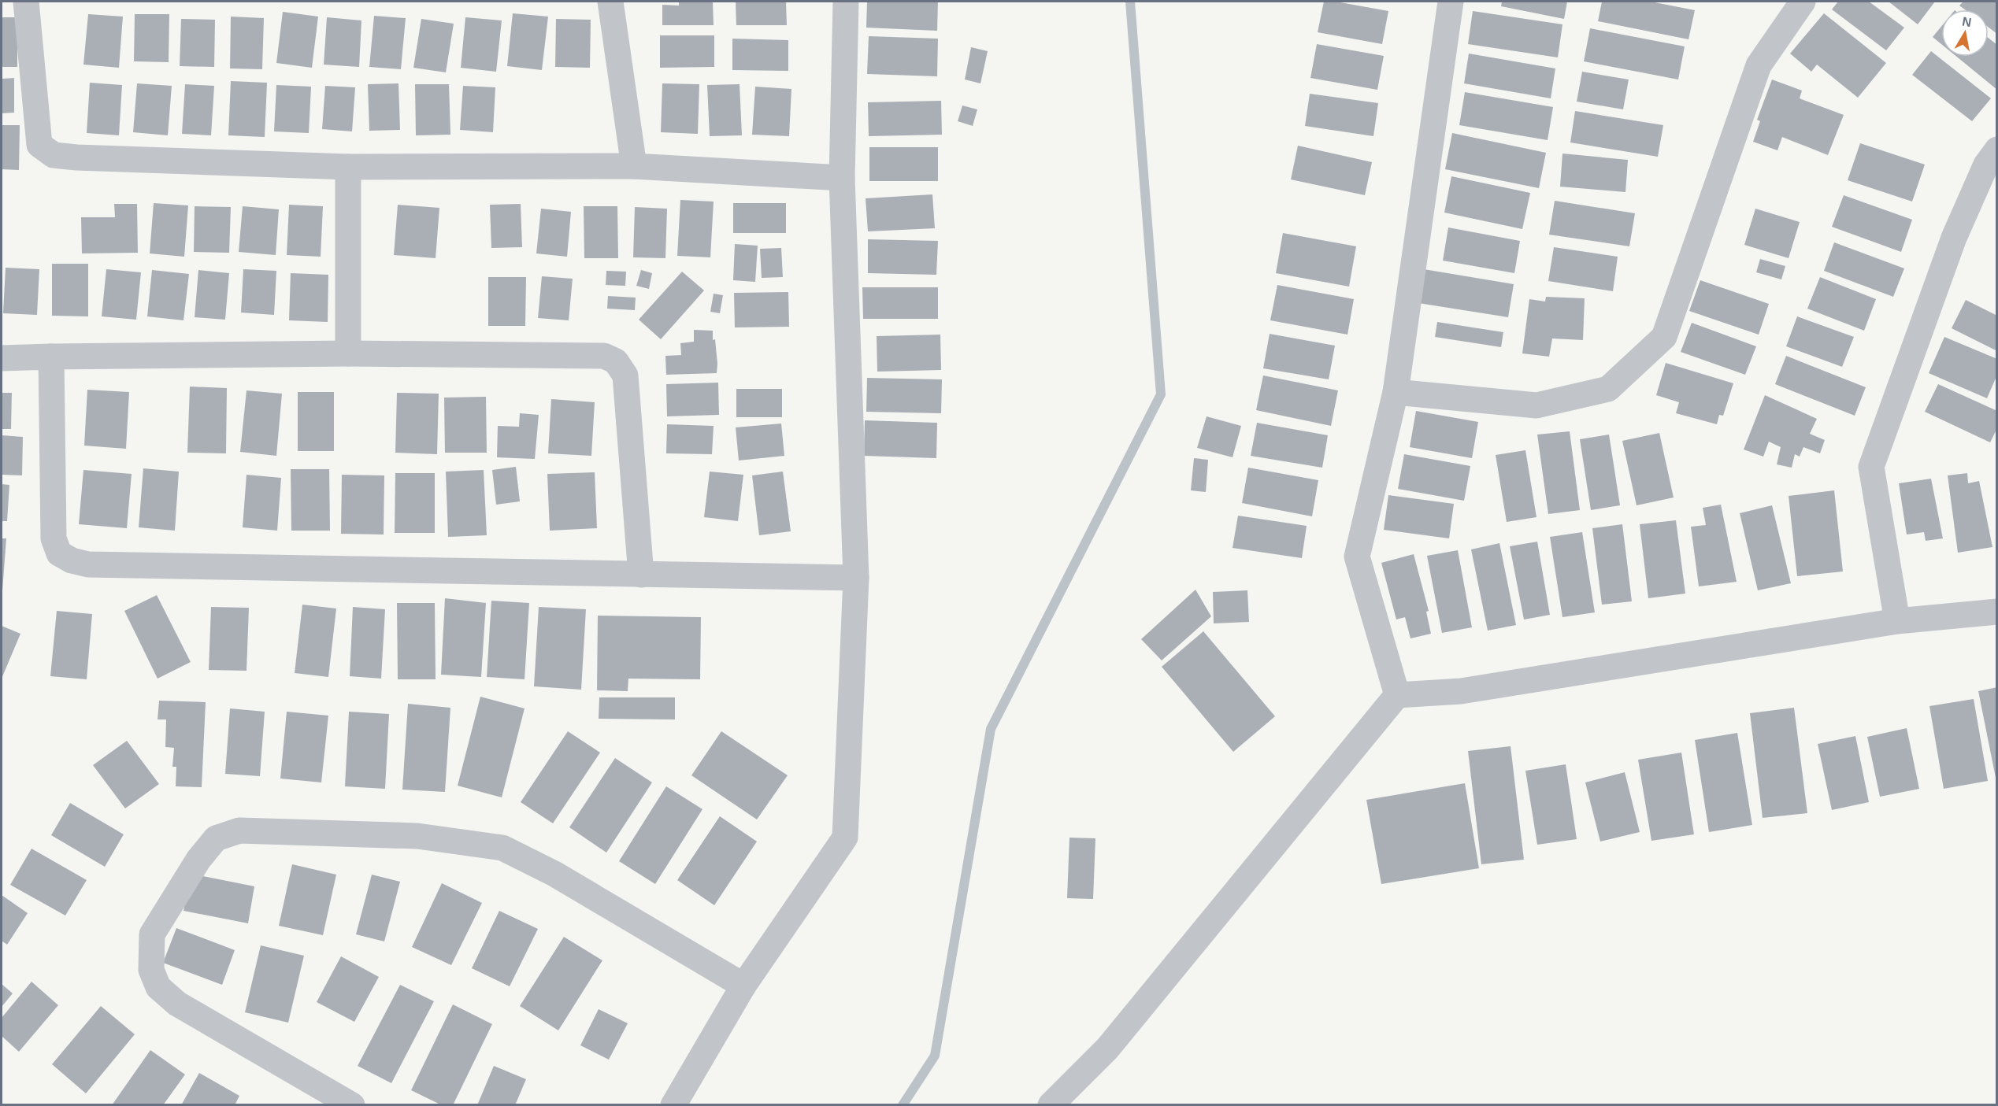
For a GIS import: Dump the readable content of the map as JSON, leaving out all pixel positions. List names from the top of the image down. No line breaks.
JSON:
{"north":"top"}
